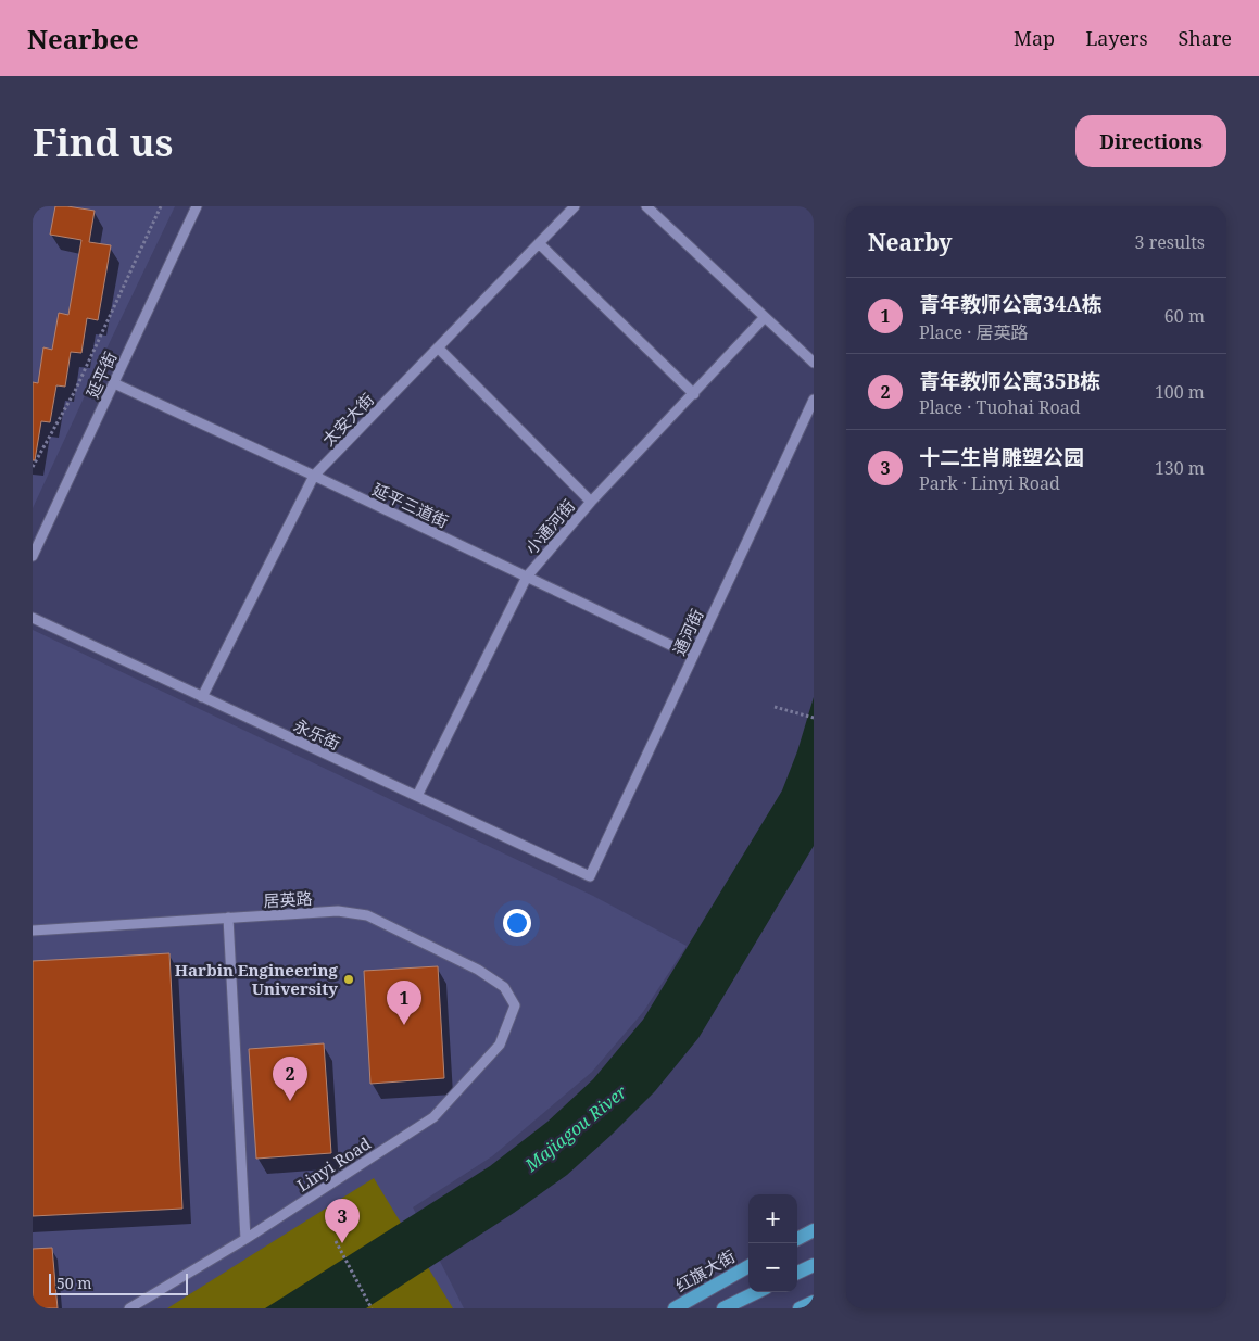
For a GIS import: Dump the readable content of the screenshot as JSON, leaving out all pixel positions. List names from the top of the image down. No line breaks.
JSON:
{"streets":{"main road":["红旗大街"],"street":["延平街","太安大街","延平三道街","小通河街","通河街","永乐街","居英路","Linyi Road"]},"crossings":[["延平街","延平三道街"],["太安大街","延平三道街"],["太安大街","永乐街"],["延平三道街","小通河街"],["延平三道街","通河街"],["小通河街","永乐街"],["通河街","永乐街"],["居英路","Linyi Road"]],"water":["Majiagou River"],"places":["Harbin Engineering University"],"scale_bar":"50 m","page":{"header":"Nearbee","nav":["Map","Layers","Share"],"buttons":"Directions","title":"Find us","heading":["Nearby","3 results"],"list":[{"mark":"1","name":"青年教师公寓34A栋","note":"Place · 居英路","value":"60 m"},{"mark":"2","name":"青年教师公寓35B栋","note":"Place · Tuohai Road","value":"100 m"},{"mark":"3","name":"十二生肖雕塑公园","note":"Park · Linyi Road","value":"130 m"}],"pins":["1","2","3"],"map_buttons":["+","−"],"scale":"50 m"}}
